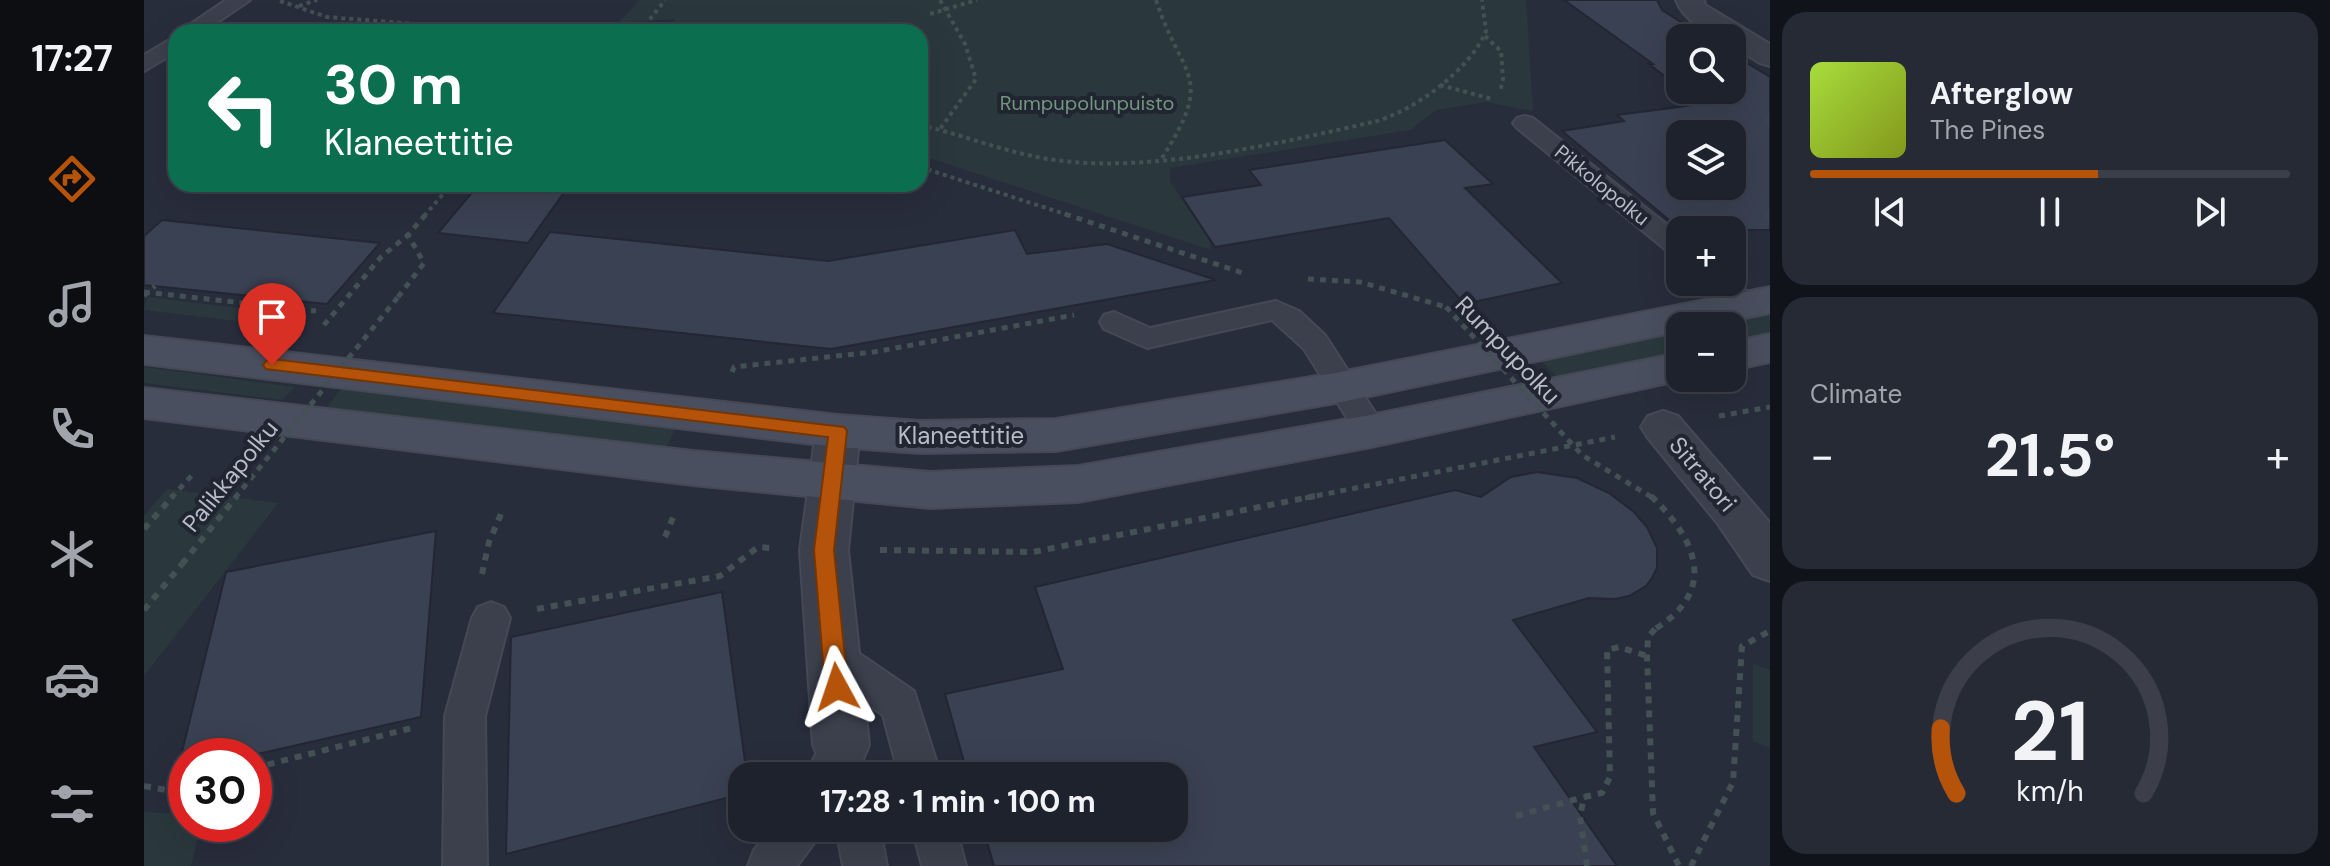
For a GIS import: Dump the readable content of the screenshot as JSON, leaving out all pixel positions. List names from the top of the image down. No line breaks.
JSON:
{"streets":{"street":["Klaneettitie","Sitratori"],"lane":["Pikkolopolku"],"path":["Rumpupolku","Palikkapolku"]},"parks":["Rumpupolunpuisto"],"page":{"tabs":"17:27","map_buttons":["+","−"],"turn":["30 m","Klaneettitie"],"song":["Afterglow","The Pines"],"tile":"Climate","heat":["−","21.5°","+"],"limit":"30","trip":"17:28 · 1 min · 100 m","gauge":["21","km/h"]}}
